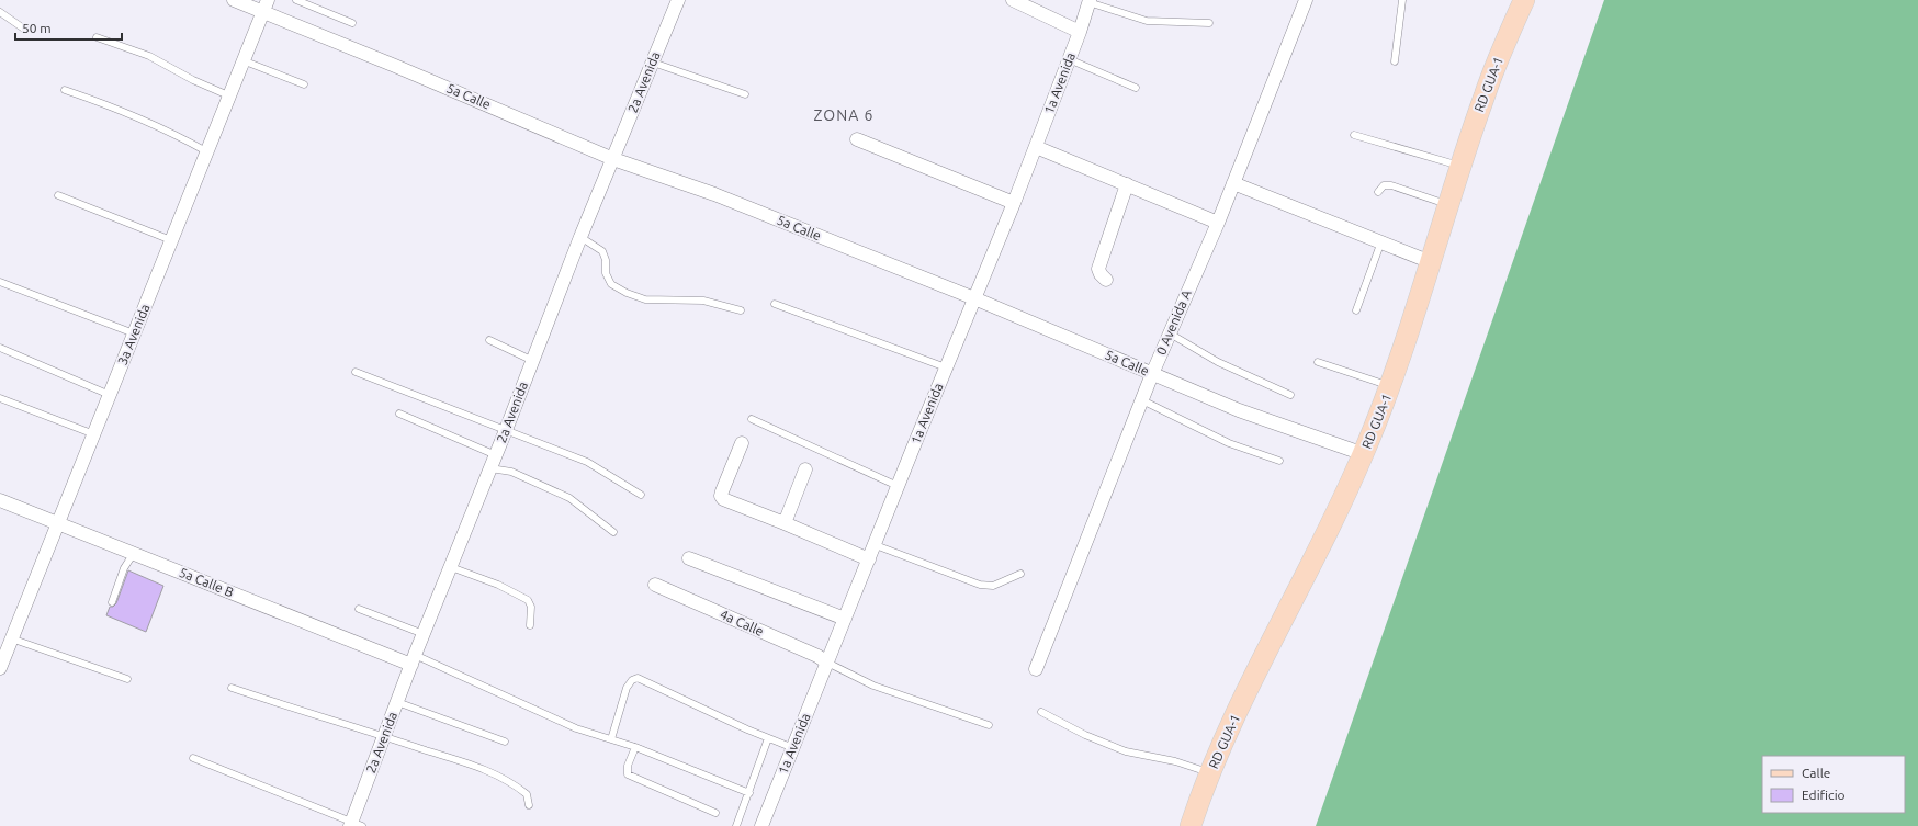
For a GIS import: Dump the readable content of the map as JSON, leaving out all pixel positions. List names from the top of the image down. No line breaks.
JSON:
{"streets":{"main road":["RD GUA-1"],"street":["2a Avenida","1a Avenida","5a Calle","0 Avenida A","3a Avenida","5a Calle B","4a Calle"]},"crossings":[["2a Avenida","5a Calle"],["2a Avenida","5a Calle B"],["1a Avenida","5a Calle"],["1a Avenida","4a Calle"],["RD GUA-1","5a Calle"],["5a Calle","0 Avenida A"],["5a Calle","3a Avenida"],["3a Avenida","5a Calle B"]],"districts":["ZONA 6"],"legend":["Calle","Edificio"],"scale_bar":"50 m"}
